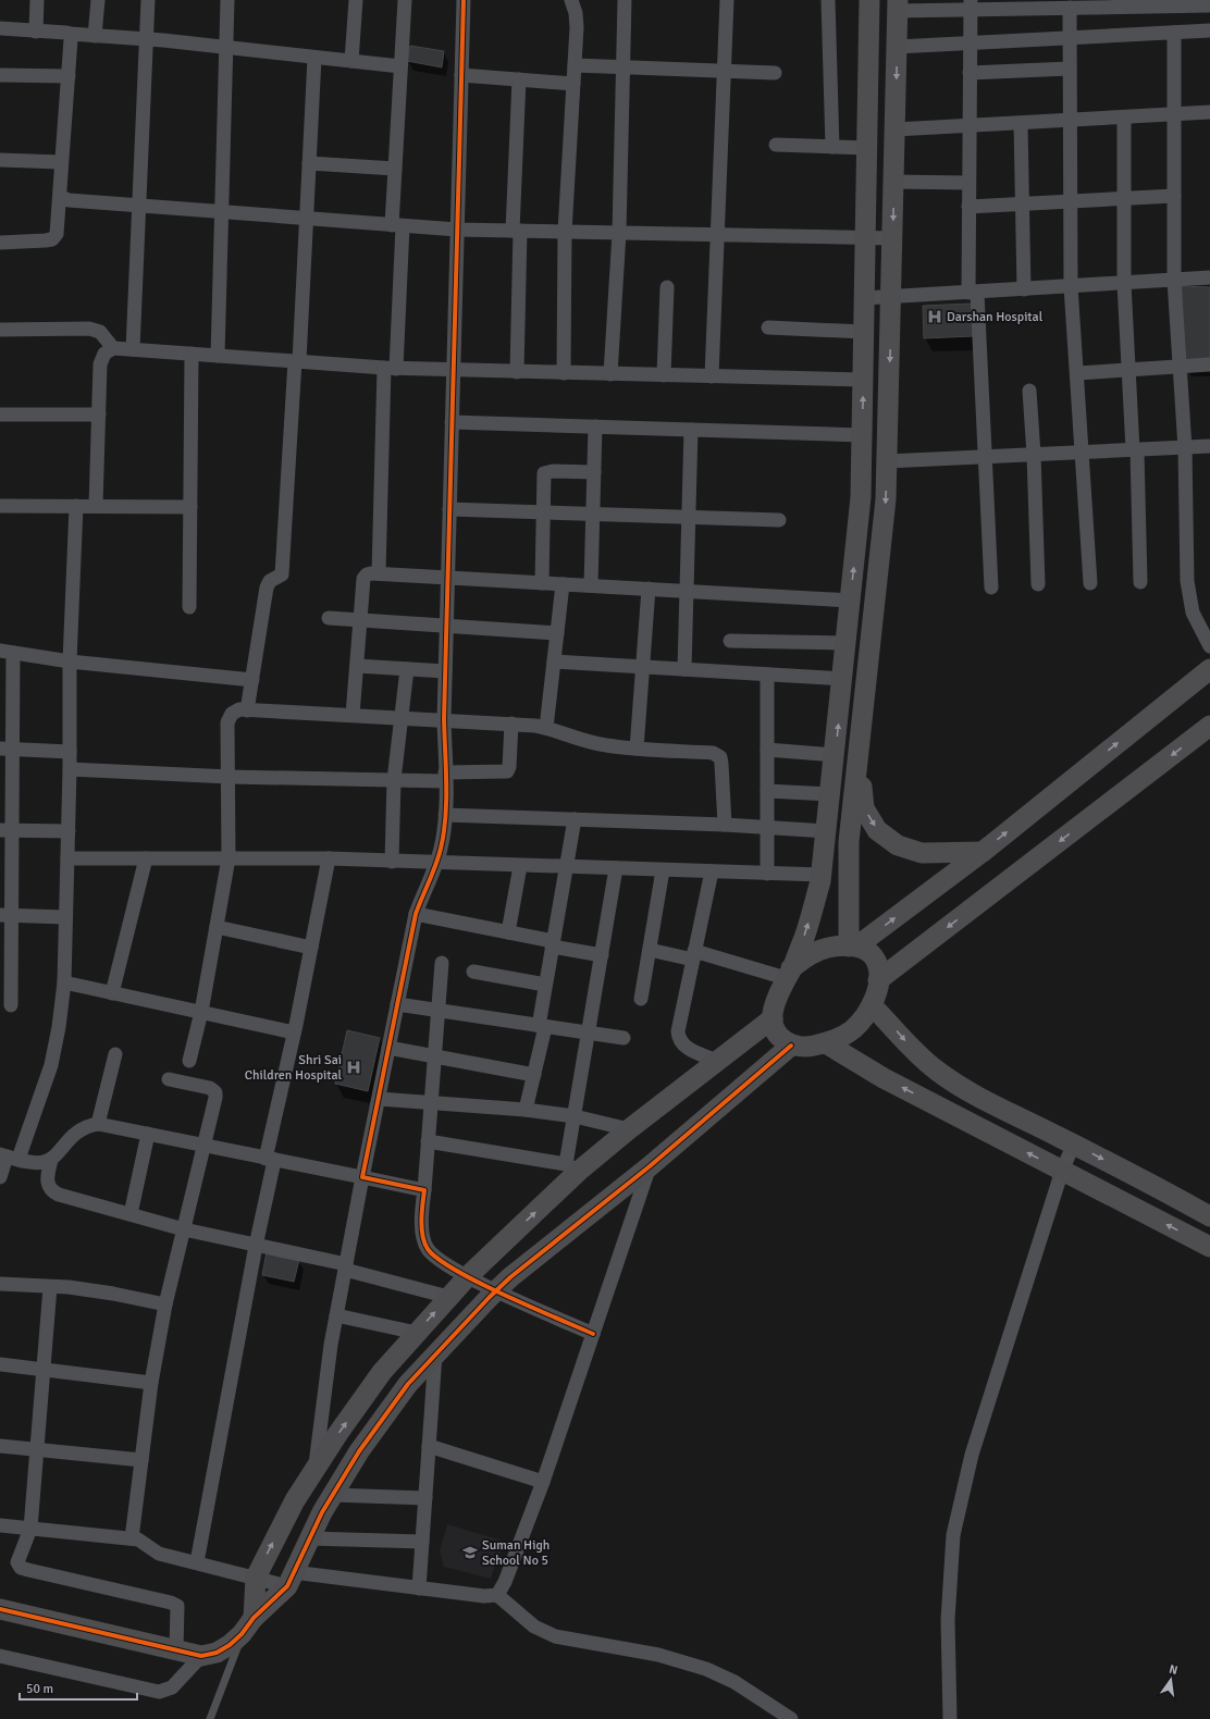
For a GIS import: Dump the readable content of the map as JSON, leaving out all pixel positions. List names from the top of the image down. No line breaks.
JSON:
{"places":{"hospital":["Darshan Hospital","Shri Sai Children Hospital"],"school or university":["Suman High School No 5"]},"scale_bar":"50 m","north":"top"}
